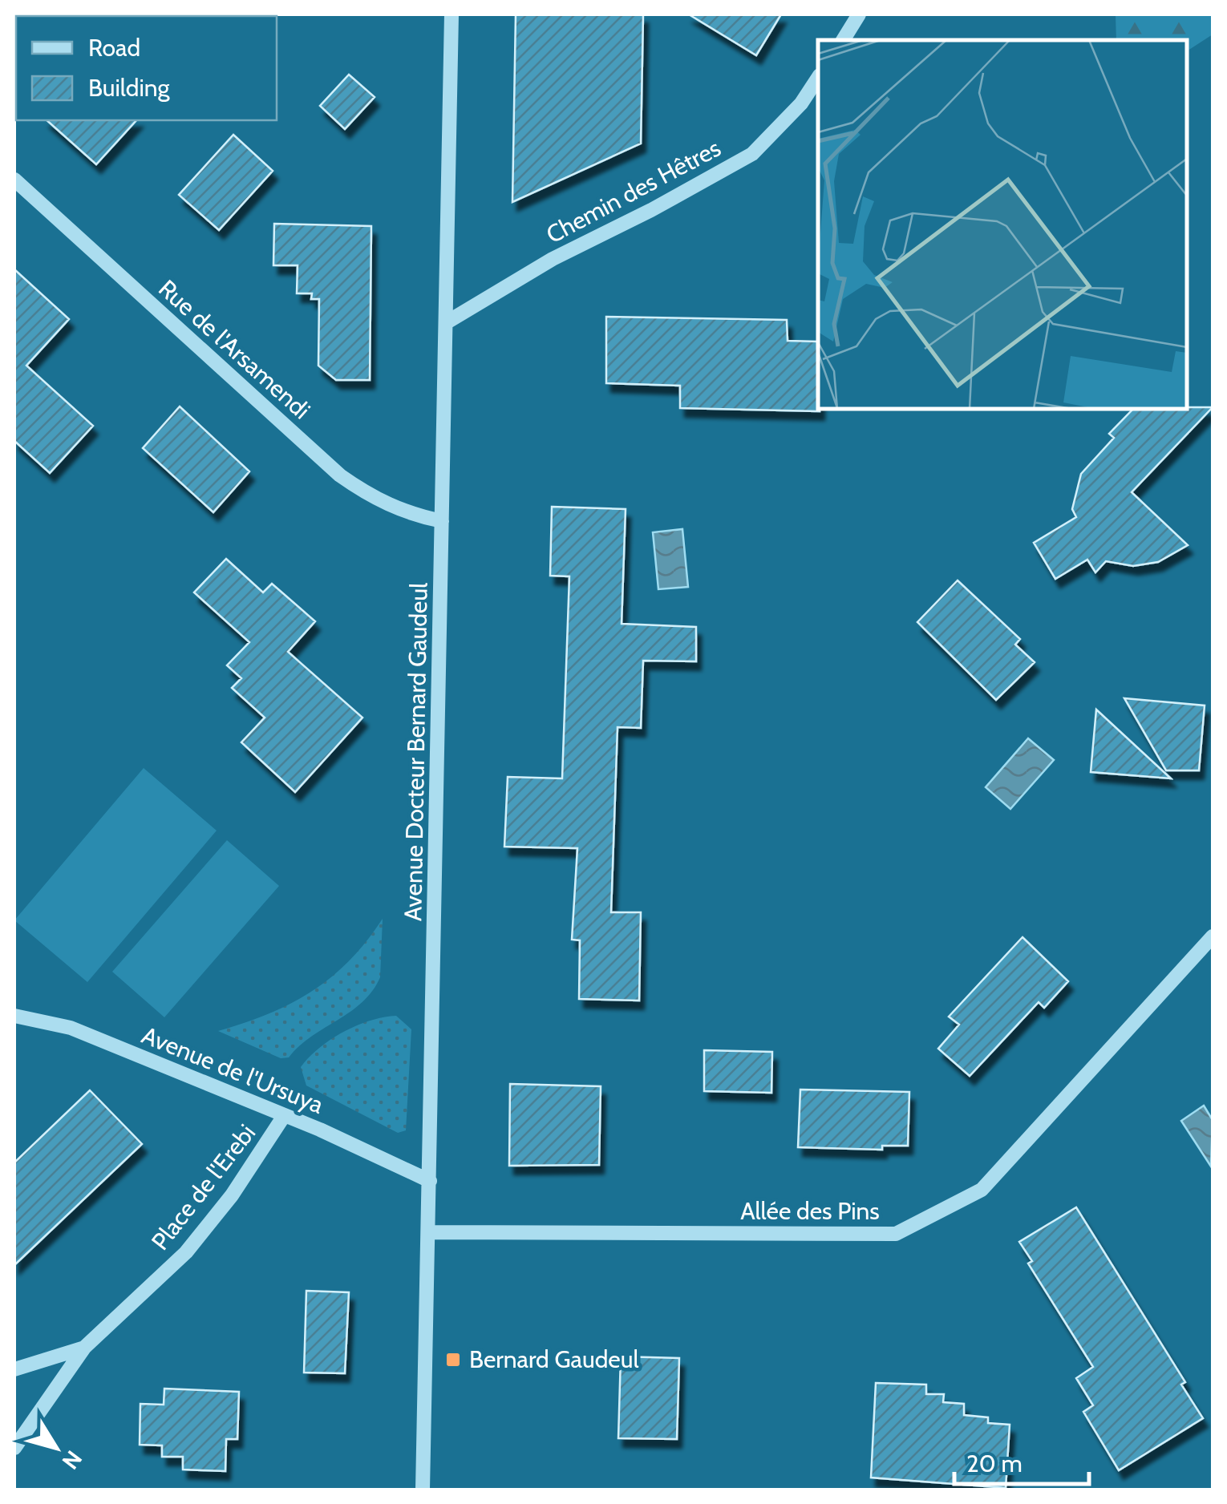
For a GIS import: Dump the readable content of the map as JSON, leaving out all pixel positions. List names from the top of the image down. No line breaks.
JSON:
{"streets":{"street":["Chemin des Hêtres","Rue de l'Arsamendi","Avenue Docteur Bernard Gaudeul","Avenue de l'Ursuya","Place de l'Erebi","Allée des Pins"]},"crossings":[["Chemin des Hêtres","Avenue Docteur Bernard Gaudeul"],["Rue de l'Arsamendi","Avenue Docteur Bernard Gaudeul"],["Avenue Docteur Bernard Gaudeul","Avenue de l'Ursuya"],["Avenue Docteur Bernard Gaudeul","Allée des Pins"],["Avenue de l'Ursuya","Place de l'Erebi"]],"places":{"transit":["Bernard Gaudeul"]},"legend":["Road","Building"],"scale_bar":"20 m","north":"bottom right"}
